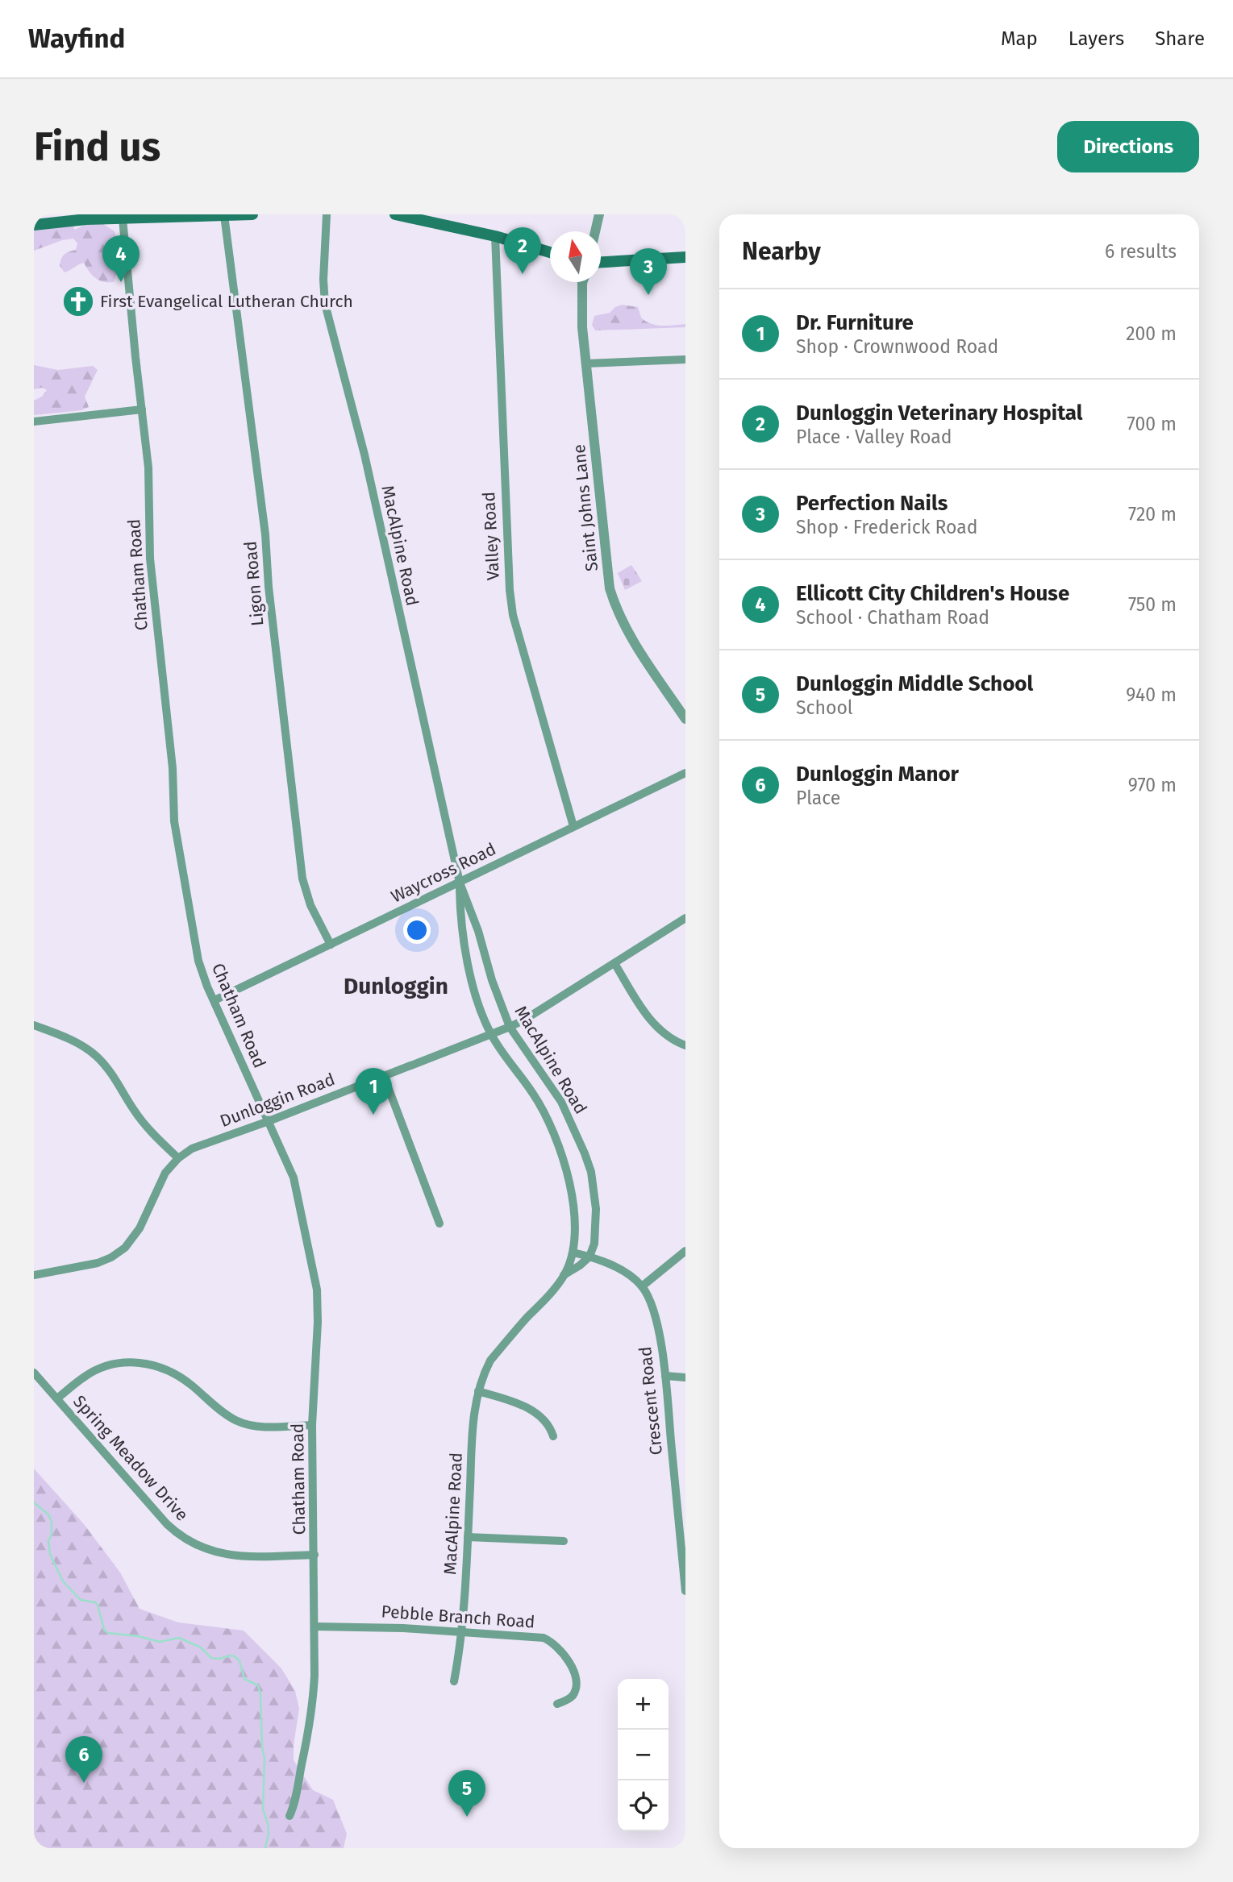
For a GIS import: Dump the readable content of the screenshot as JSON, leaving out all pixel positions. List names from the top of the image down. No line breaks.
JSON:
{"streets":{"street":["Saint Johns Lane","Valley Road","MacAlpine Road","Chatham Road","Ligon Road","Waycross Road","Dunloggin Road","Crescent Road","Spring Meadow Drive","Pebble Branch Road"]},"crossings":[["Valley Road","Waycross Road"],["MacAlpine Road","Waycross Road"],["MacAlpine Road","Dunloggin Road"],["MacAlpine Road","Pebble Branch Road"],["Chatham Road","Waycross Road"],["Chatham Road","Dunloggin Road"],["Chatham Road","Spring Meadow Drive"],["Chatham Road","Pebble Branch Road"],["Ligon Road","Waycross Road"]],"districts":["Dunloggin"],"places":{"church":["First Evangelical Lutheran Church"]},"north":"top","page":{"header":"Wayfind","nav":["Map","Layers","Share"],"buttons":"Directions","title":"Find us","heading":["Nearby","6 results"],"pins":["2","4","3","1","6","5"],"list":[{"mark":"1","name":"Dr. Furniture","note":"Shop · Crownwood Road","value":"200 m"},{"mark":"2","name":"Dunloggin Veterinary Hospital","note":"Place · Valley Road","value":"700 m"},{"mark":"3","name":"Perfection Nails","note":"Shop · Frederick Road","value":"720 m"},{"mark":"4","name":"Ellicott City Children's House","note":"School · Chatham Road","value":"750 m"},{"mark":"5","name":"Dunloggin Middle School","note":"School","value":"940 m"},{"mark":"6","name":"Dunloggin Manor","note":"Place","value":"970 m"}],"map_buttons":["+","−"]}}
